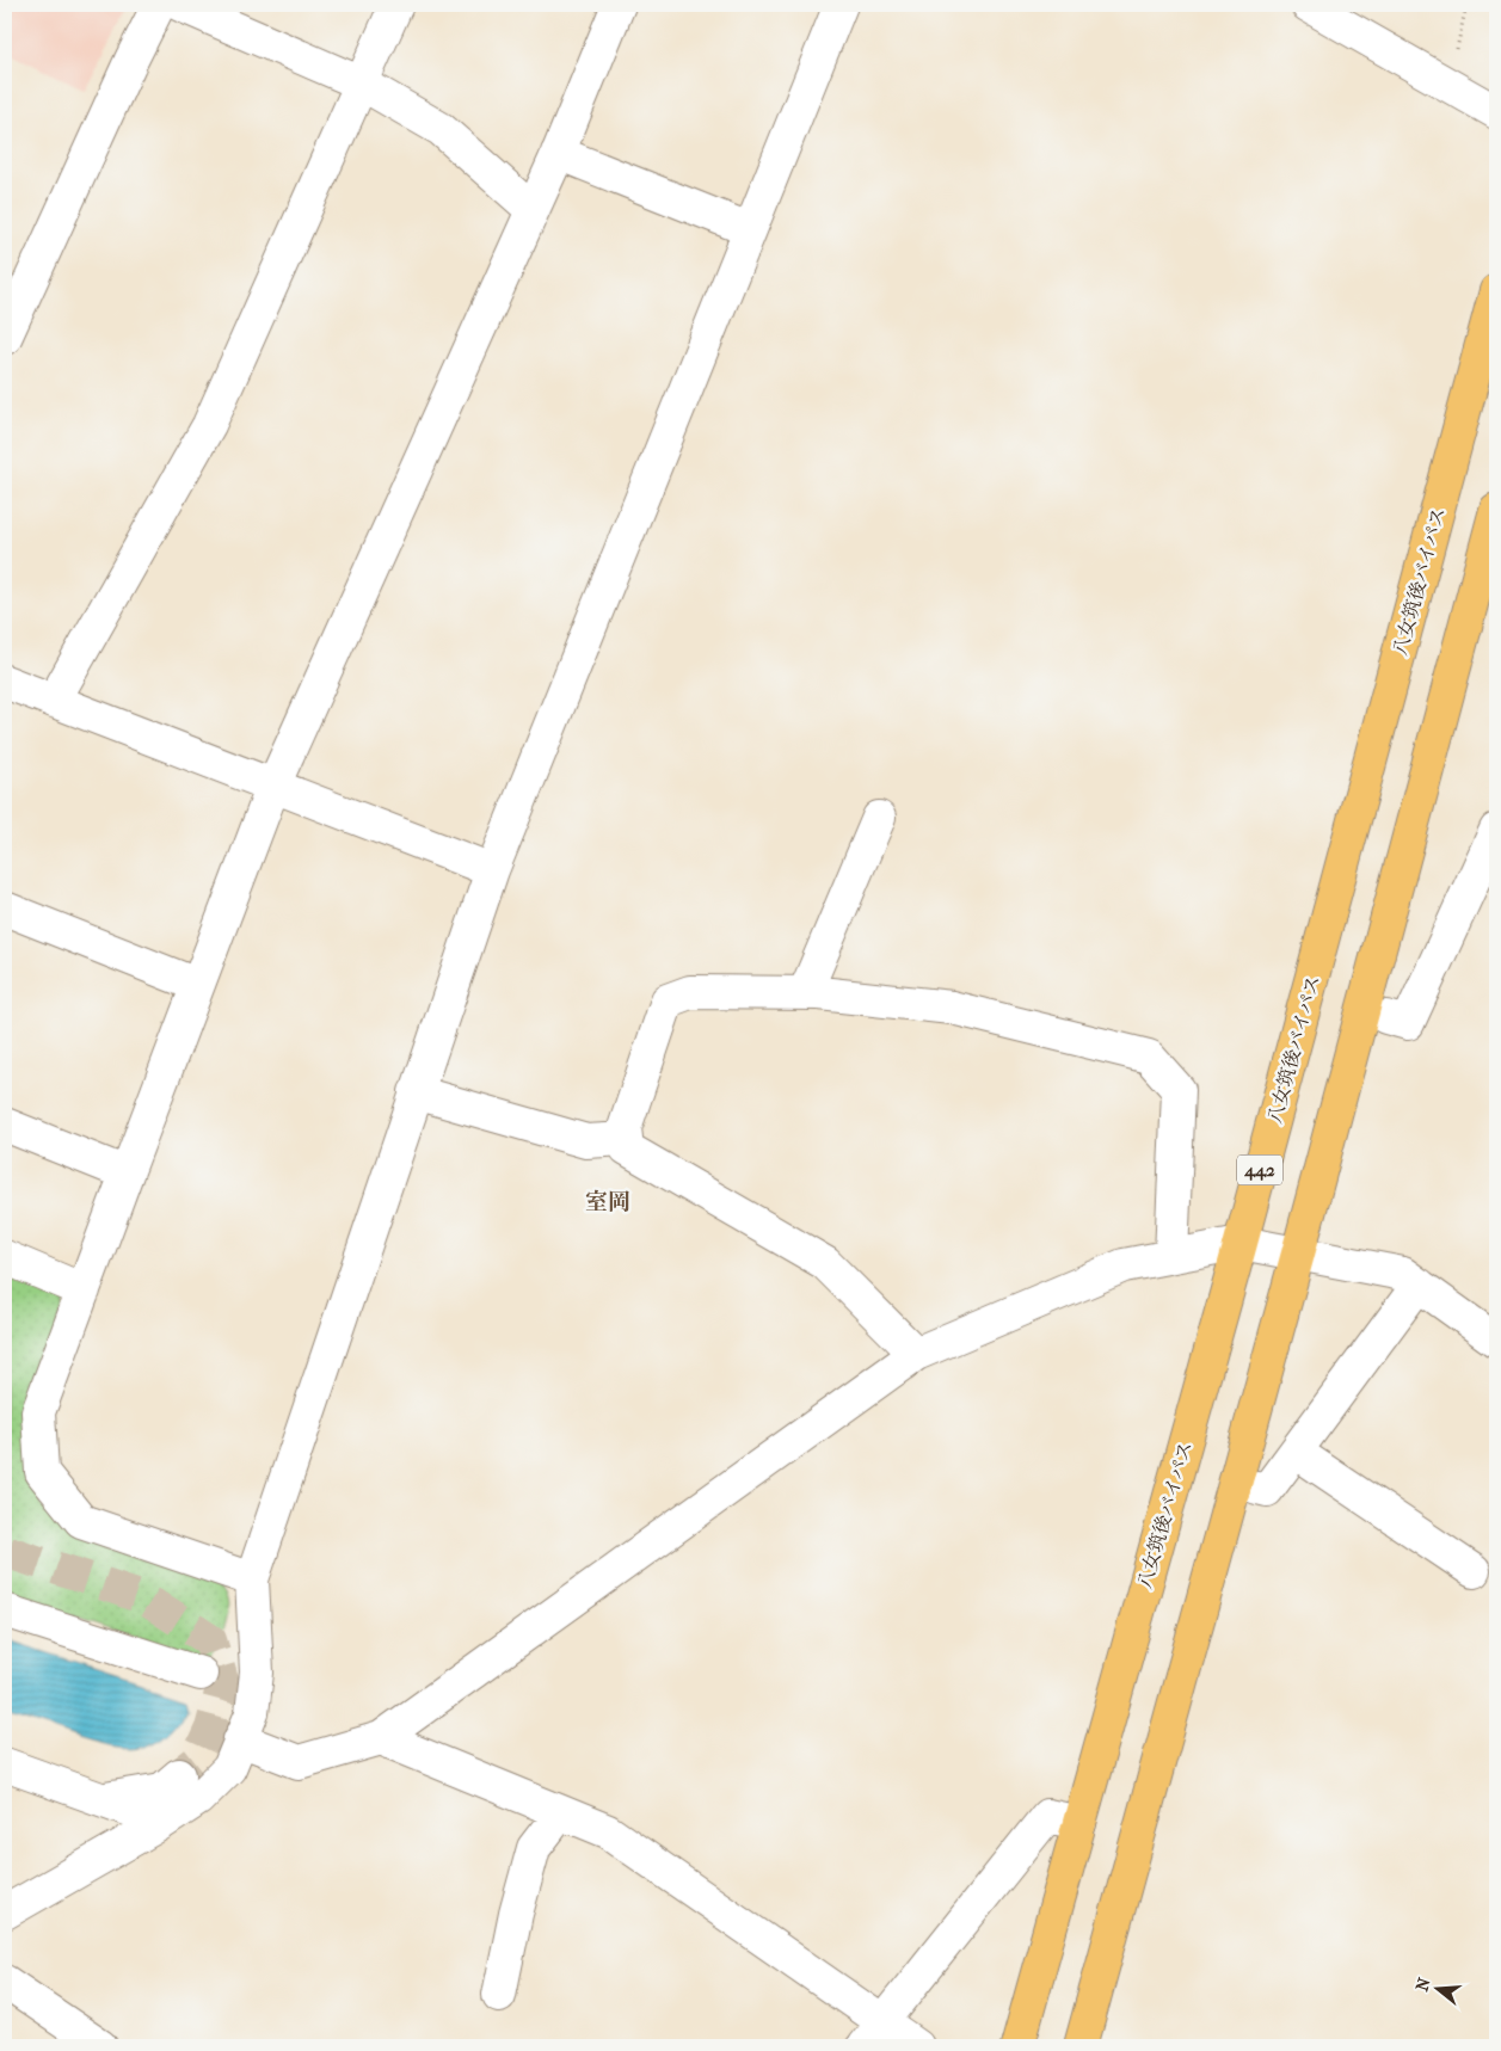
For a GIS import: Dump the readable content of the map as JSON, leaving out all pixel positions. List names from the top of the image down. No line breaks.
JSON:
{"streets":{"highway":["八女筑後バイパス","442"]},"districts":["室岡"],"north":"left"}
